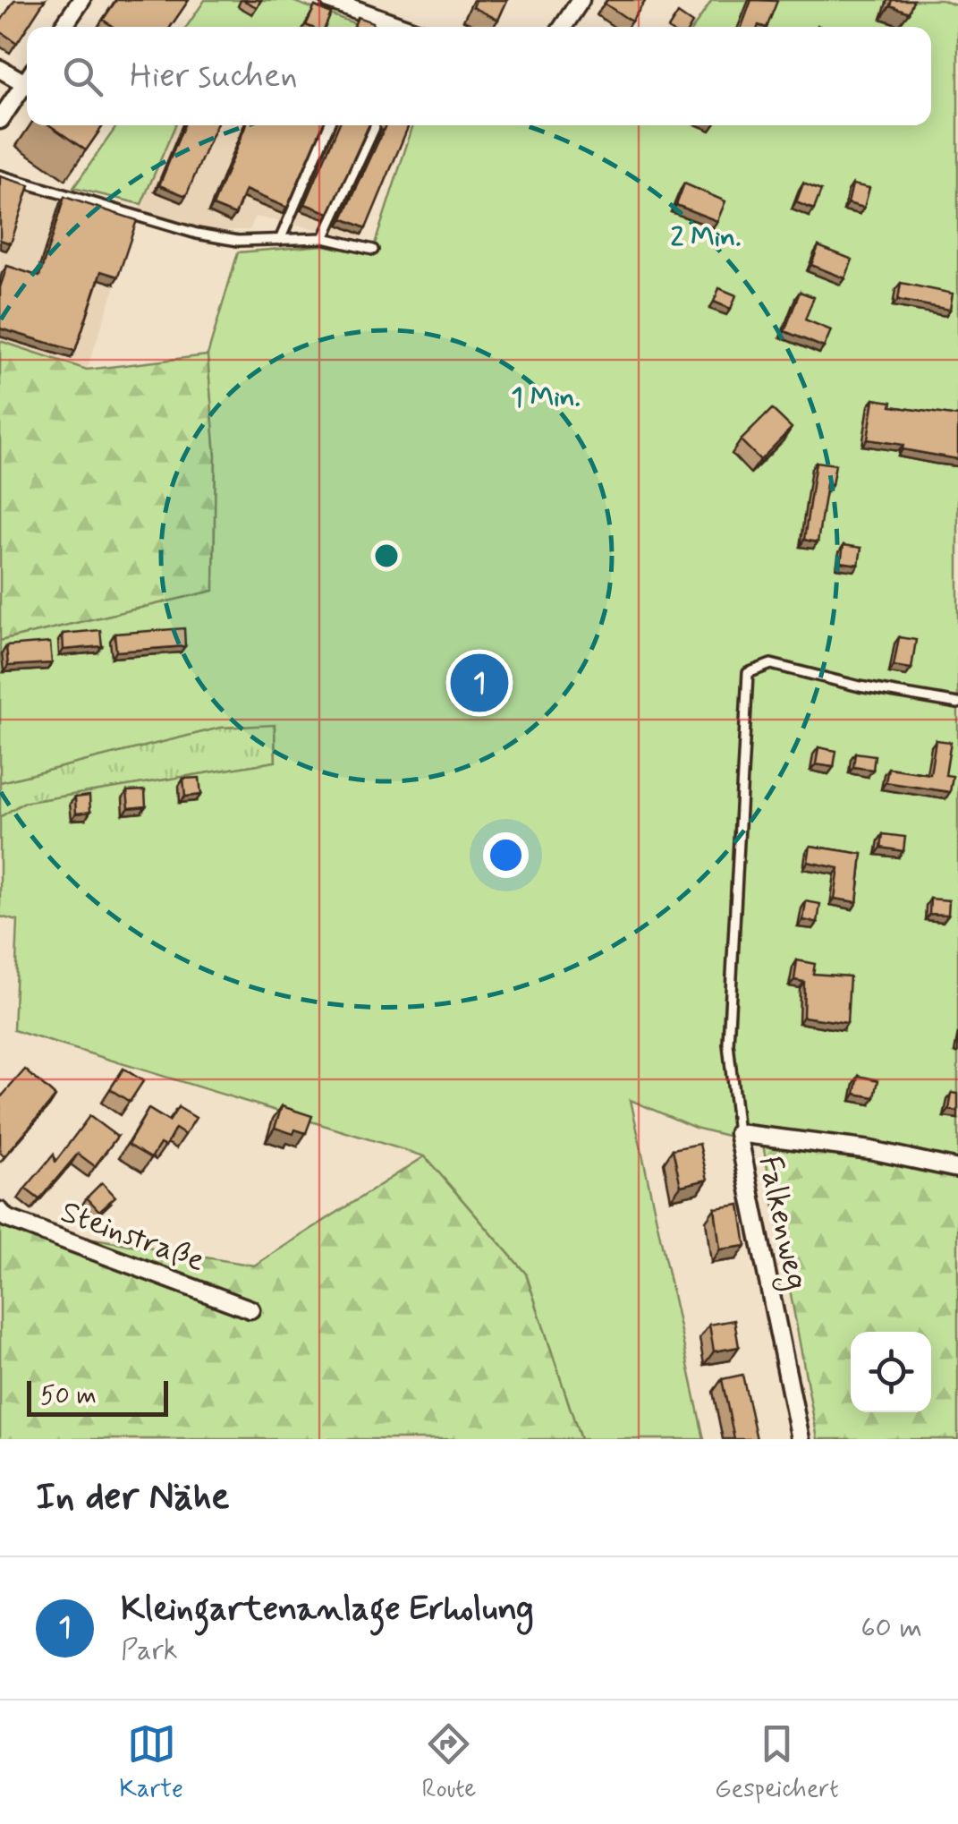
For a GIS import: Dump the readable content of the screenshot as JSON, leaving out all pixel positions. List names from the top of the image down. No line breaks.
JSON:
{"streets":{"street":["Falkenweg","Steinstraße"]},"scale_bar":"50 m","page":{"search":"Hier suchen","pins":"1","scale":"50 m","heading":"In der Nähe","list":[{"mark":"1","name":"Kleingartenanlage Erholung","note":"Park","value":"60 m"}],"nav":["Karte","Route","Gespeichert"]},"rings":["2 Min.","1 Min."]}
